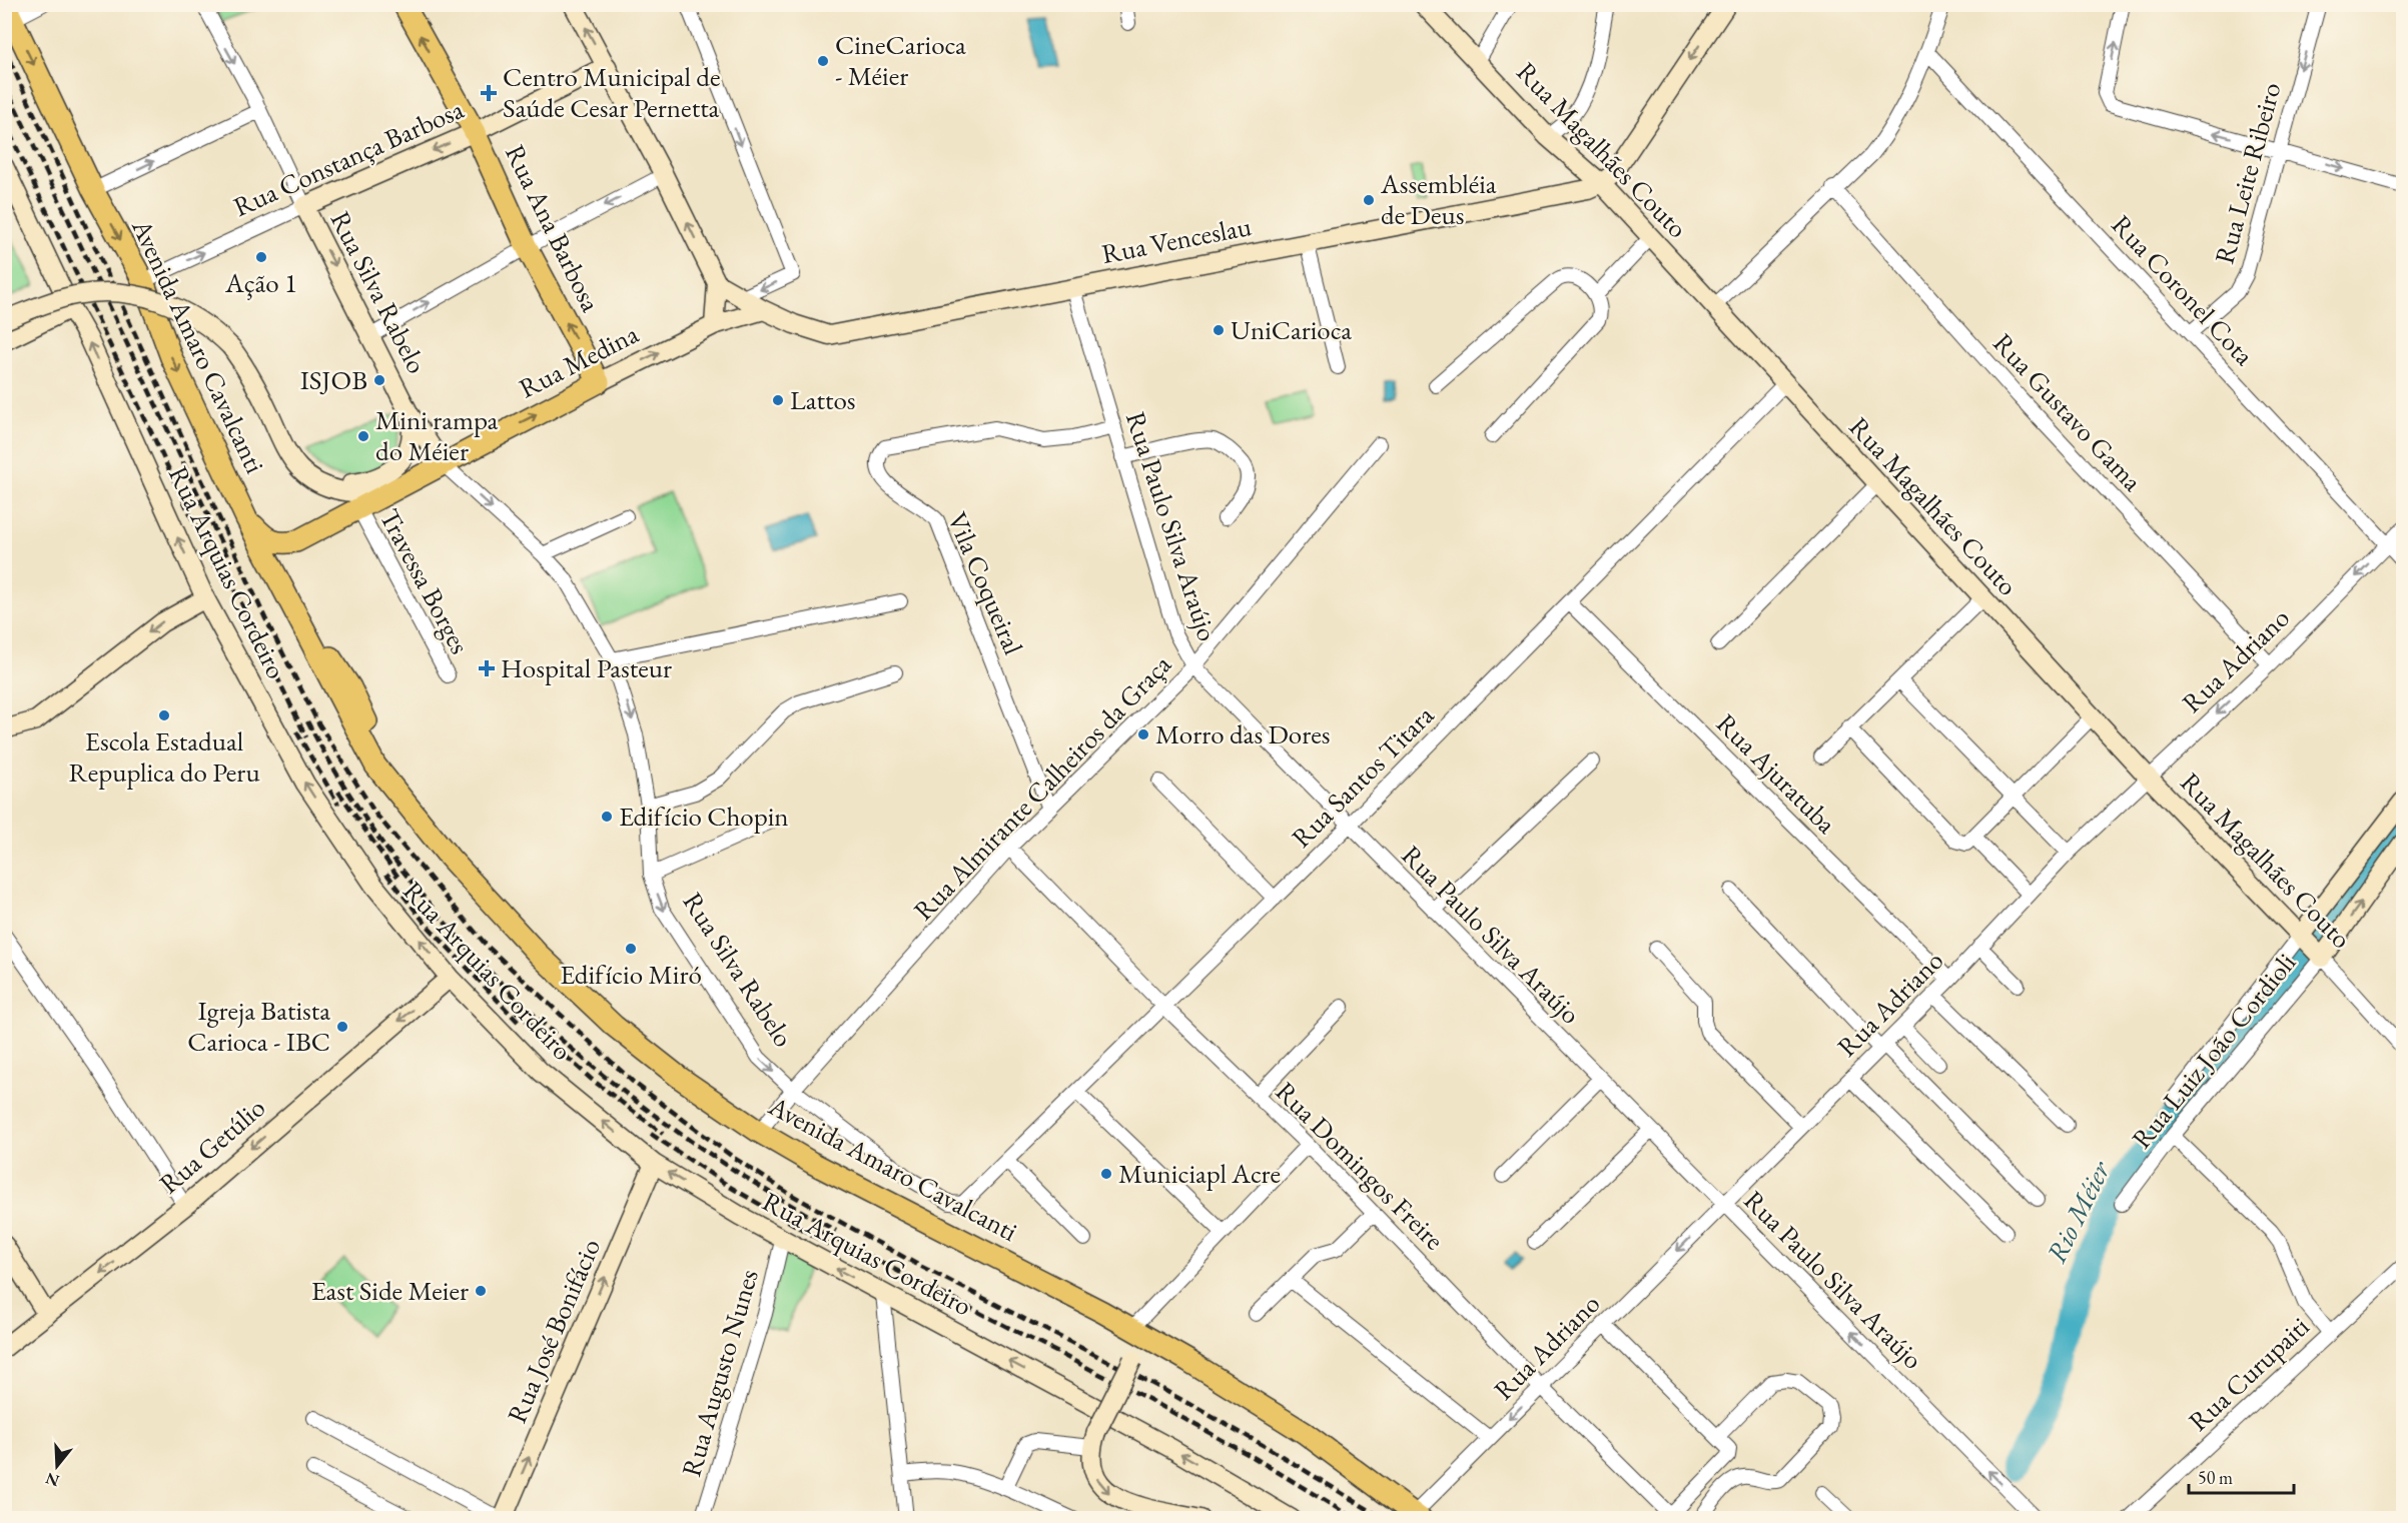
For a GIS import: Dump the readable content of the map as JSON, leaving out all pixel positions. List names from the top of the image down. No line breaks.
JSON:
{"streets":{"main road":["Rua Ana Barbosa","Avenida Amaro Cavalcanti","Rua Medina"],"street":["Rua Magalhães Couto","Rua Constança Barbosa","Rua Leite Ribeiro","Rua Venceslau","Rua Coronel Cota","Rua Silva Rabelo","Rua Gustavo Gama","Rua Paulo Silva Araújo","Rua Arquias Cordeiro","Travessa Borges","Vila Coqueiral","Rua Adriano","Rua Ajuratuba","Rua Santos Titara","Rua Almirante Calheiros da Graça","Rua Luiz João Cordioli","Rua Getúlio","Rua Domingos Freire","Rua José Bonifácio","Rua Augusto Nunes","Rua Curupaiti"]},"crossings":[["Rua Magalhães Couto","Rua Venceslau"],["Rua Magalhães Couto","Rua Adriano"],["Rua Magalhães Couto","Rua Santos Titara"],["Rua Magalhães Couto","Rua Luiz João Cordioli"],["Rua Constança Barbosa","Rua Ana Barbosa"],["Rua Constança Barbosa","Rua Silva Rabelo"],["Rua Constança Barbosa","Avenida Amaro Cavalcanti"],["Rua Leite Ribeiro","Rua Coronel Cota"],["Rua Ana Barbosa","Rua Medina"],["Rua Venceslau","Rua Medina"],["Rua Venceslau","Rua Paulo Silva Araújo"],["Rua Coronel Cota","Rua Adriano"],["Rua Silva Rabelo","Rua Medina"],["Rua Silva Rabelo","Rua Santos Titara"],["Rua Silva Rabelo","Rua Almirante Calheiros da Graça"],["Avenida Amaro Cavalcanti","Rua Adriano"],["Avenida Amaro Cavalcanti","Rua Almirante Calheiros da Graça"],["Rua Medina","Travessa Borges"],["Rua Gustavo Gama","Rua Adriano"],["Rua Paulo Silva Araújo","Vila Coqueiral"],["Rua Paulo Silva Araújo","Rua Adriano"],["Rua Paulo Silva Araújo","Rua Santos Titara"],["Rua Paulo Silva Araújo","Rua Almirante Calheiros da Graça"],["Rua Arquias Cordeiro","Rua Getúlio"],["Rua Arquias Cordeiro","Rua José Bonifácio"],["Rua Arquias Cordeiro","Rua Augusto Nunes"],["Vila Coqueiral","Rua Almirante Calheiros da Graça"],["Rua Adriano","Rua Ajuratuba"],["Rua Adriano","Rua Domingos Freire"],["Rua Ajuratuba","Rua Santos Titara"],["Rua Santos Titara","Rua Domingos Freire"],["Rua Almirante Calheiros da Graça","Rua Domingos Freire"]],"one_way":["Rua Leite Ribeiro","Rua Ana Barbosa","Rua Silva Rabelo","Rua Arquias Cordeiro","Rua Adriano","Rua Getúlio","Rua José Bonifácio"],"water":["Rio Méier"],"places":{"other":["CineCarioca - Méier","Assembléia de Deus","Ação 1","UniCarioca","ISJOB","Lattos","Mini rampa do Méier","Escola Estadual Repuplica do Peru","Morro das Dores","Edifício Chopin","Edifício Miró","Igreja Batista Carioca - IBC","Municiapl Acre","East Side Meier"],"health":["Centro Municipal de Saúde Cesar Pernetta","Hospital Pasteur"]},"scale_bar":"50 m","north":"bottom"}
